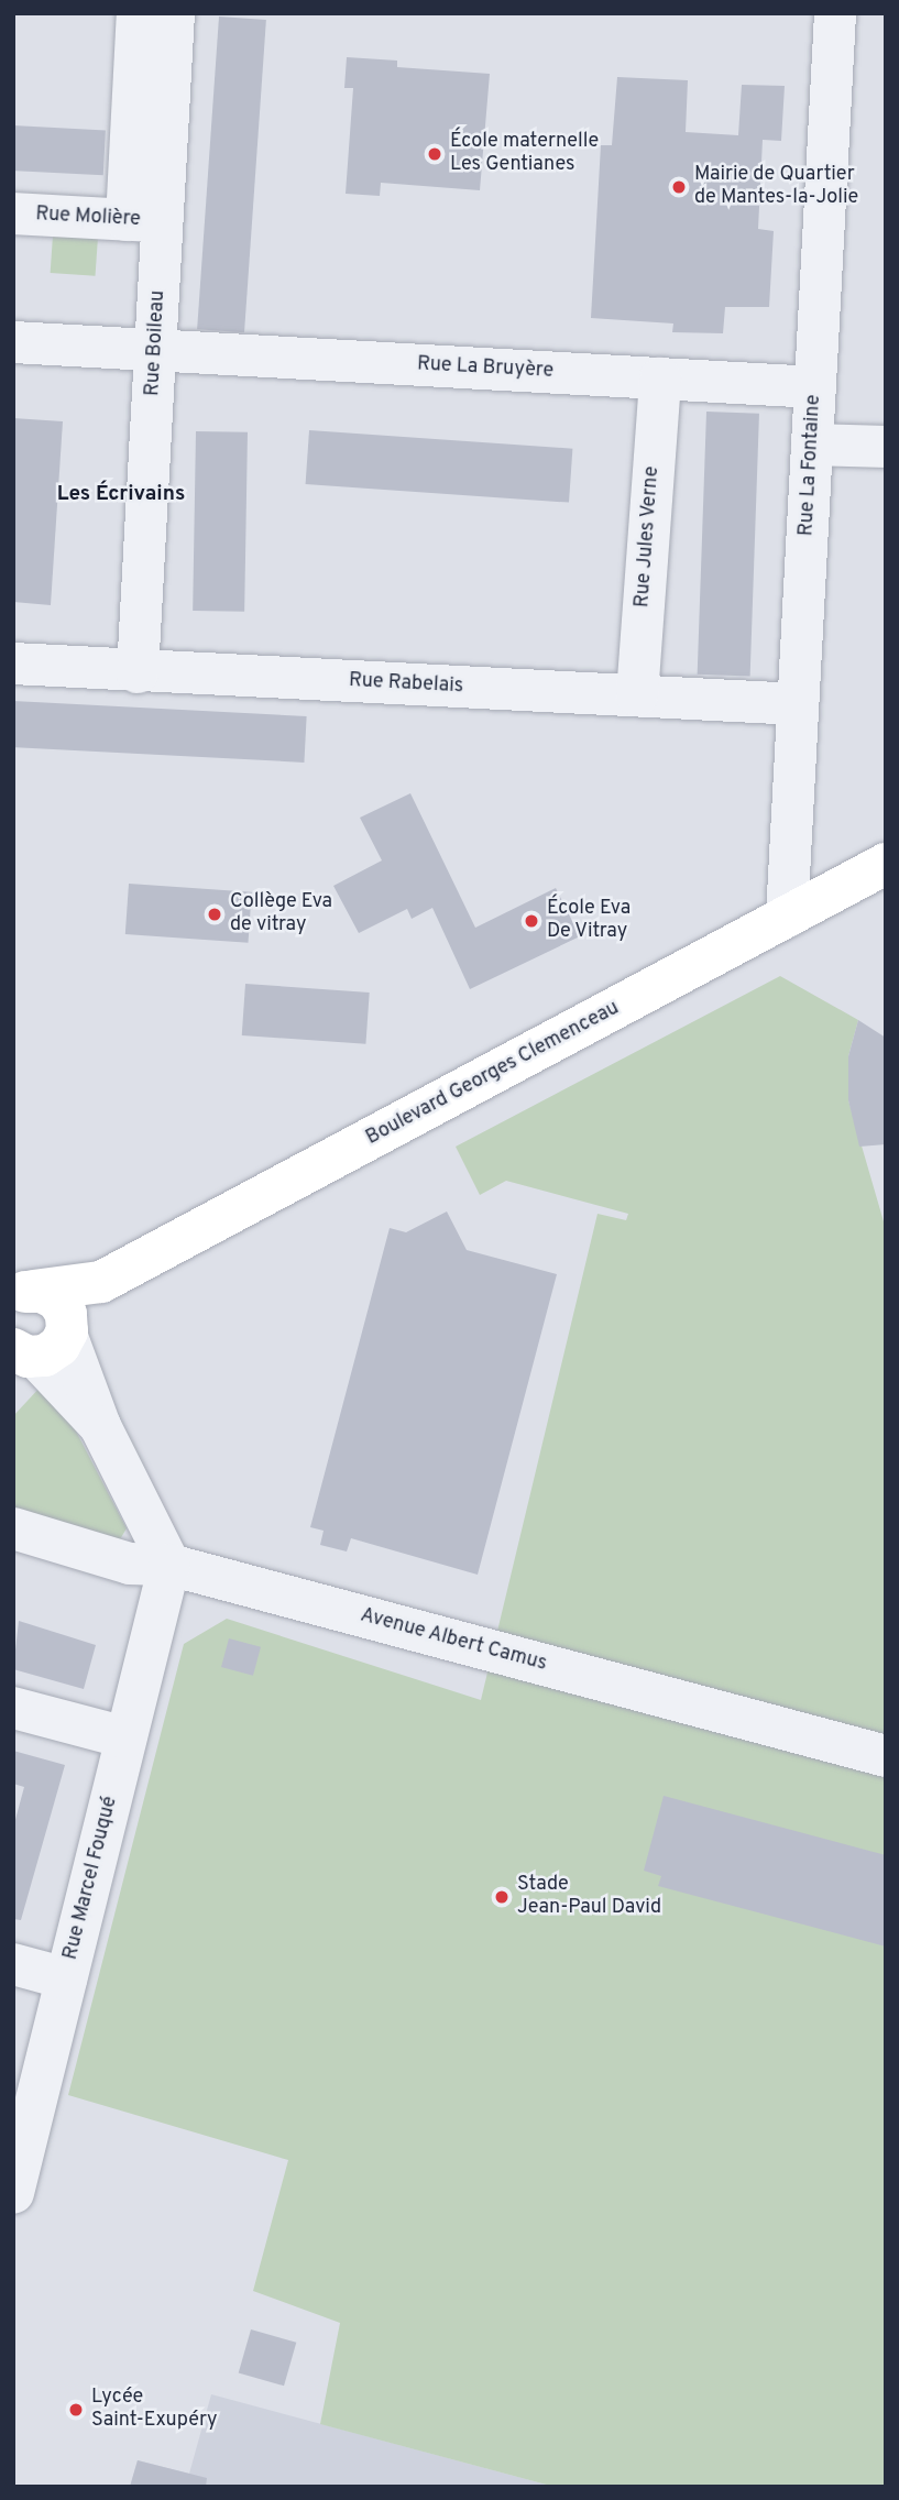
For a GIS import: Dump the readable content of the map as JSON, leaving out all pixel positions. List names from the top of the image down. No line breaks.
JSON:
{"streets":{"main road":["Boulevard Georges Clemenceau"],"street":["Rue Molière","Rue Boileau","Rue La Bruyère","Rue La Fontaine","Rue Jules Verne","Rue Rabelais","Avenue Albert Camus","Rue Marcel Fouqué"]},"crossings":[["Rue Molière","Rue Boileau"],["Rue Boileau","Rue La Bruyère"],["Rue Boileau","Rue Rabelais"],["Rue La Bruyère","Rue La Fontaine"],["Rue La Bruyère","Rue Jules Verne"],["Rue La Fontaine","Rue Rabelais"],["Rue La Fontaine","Boulevard Georges Clemenceau"],["Rue Jules Verne","Rue Rabelais"],["Avenue Albert Camus","Rue Marcel Fouqué"]],"districts":["Les Écrivains"],"places":["École maternelle Les Gentianes","Mairie de Quartier de Mantes-la-Jolie","Collège Eva de vitray","École Eva De Vitray","Stade Jean-Paul David","Lycée Saint-Exupéry"]}
